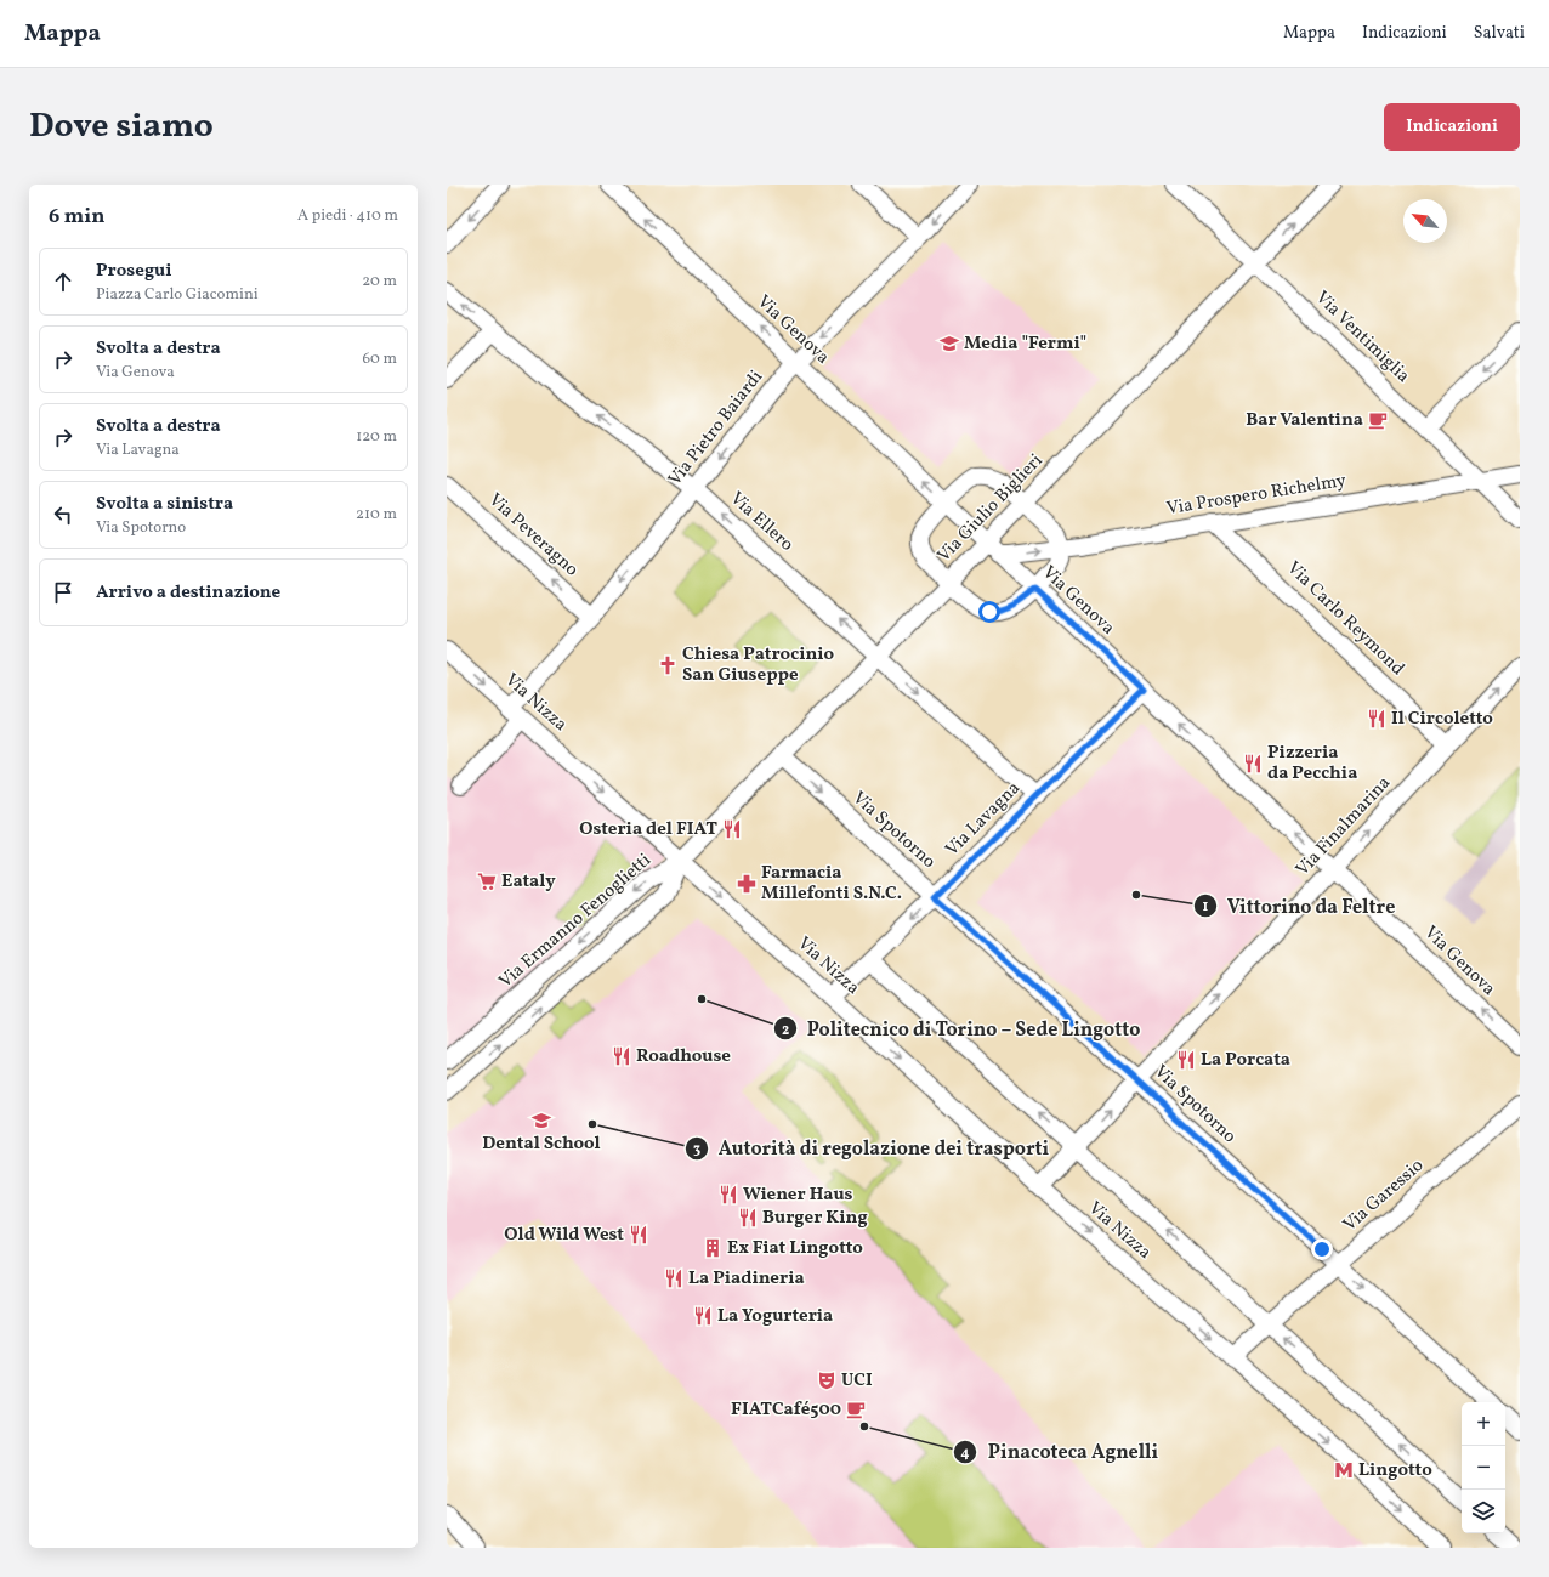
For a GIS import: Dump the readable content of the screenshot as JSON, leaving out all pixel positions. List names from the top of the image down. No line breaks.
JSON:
{"streets":{"street":["Via Genova","Via Ventimiglia","Via Pietro Baiardi","Via Prospero Richelmy","Via Giulio Biglieri","Via Ellero","Via Peveragno","Via Carlo Reymond","Via Nizza","Via Lavagna","Via Finalmarina","Via Spotorno","Via Ermanno Fenoglietti","Via Garessio"]},"crossings":[["Via Genova","Via Pietro Baiardi"],["Via Genova","Via Prospero Richelmy"],["Via Genova","Via Giulio Biglieri"],["Via Genova","Via Lavagna"],["Via Genova","Via Finalmarina"],["Via Ventimiglia","Via Prospero Richelmy"],["Via Ventimiglia","Via Giulio Biglieri"],["Via Pietro Baiardi","Via Ellero"],["Via Pietro Baiardi","Via Peveragno"],["Via Pietro Baiardi","Via Nizza"],["Via Prospero Richelmy","Via Giulio Biglieri"],["Via Prospero Richelmy","Via Carlo Reymond"],["Via Giulio Biglieri","Via Ellero"],["Via Giulio Biglieri","Via Nizza"],["Via Giulio Biglieri","Via Spotorno"],["Via Giulio Biglieri","Via Ermanno Fenoglietti"],["Via Ellero","Via Lavagna"],["Via Carlo Reymond","Via Finalmarina"],["Via Nizza","Via Lavagna"],["Via Nizza","Via Finalmarina"],["Via Nizza","Via Ermanno Fenoglietti"],["Via Nizza","Via Garessio"],["Via Lavagna","Via Spotorno"],["Via Finalmarina","Via Spotorno"],["Via Spotorno","Via Garessio"]],"one_way":["Via Genova","Via Pietro Baiardi","Via Peveragno","Via Finalmarina"],"places":{"school or university":["Media \"Fermi\"","Dental School"],"cafe":["Bar Valentina","FIATCafé500"],"church":["Chiesa Patrocinio San Giuseppe"],"restaurant":["Il Circoletto","Pizzeria da Pecchia","Osteria del FIAT","Roadhouse","La Porcata","Wiener Haus","Burger King","Old Wild West","La Piadineria","La Yogurteria"],"supermarket":["Eataly"],"pharmacy":["Farmacia Millefonti S.N.C."],"other":["Vittorino da Feltre","Politecnico di Torino – Sede Lingotto","Autorità di regolazione dei trasporti","Pinacoteca Agnelli"],"building":["Ex Fiat Lingotto"],"theatre":["UCI"],"metro station":["Lingotto"]},"north":"top left","page":{"header":"Mappa","nav":["Mappa","Indicazioni","Salvati"],"title":"Dove siamo","buttons":"Indicazioni","heading":["6 min","A piedi · 410 m"],"list":[["Prosegui","Piazza Carlo Giacomini","20 m"],["Svolta a destra","Via Genova","60 m"],["Svolta a destra","Via Lavagna","120 m"],["Svolta a sinistra","Via Spotorno","210 m"],"Arrivo a destinazione"],"map_buttons":["+","−"]}}
